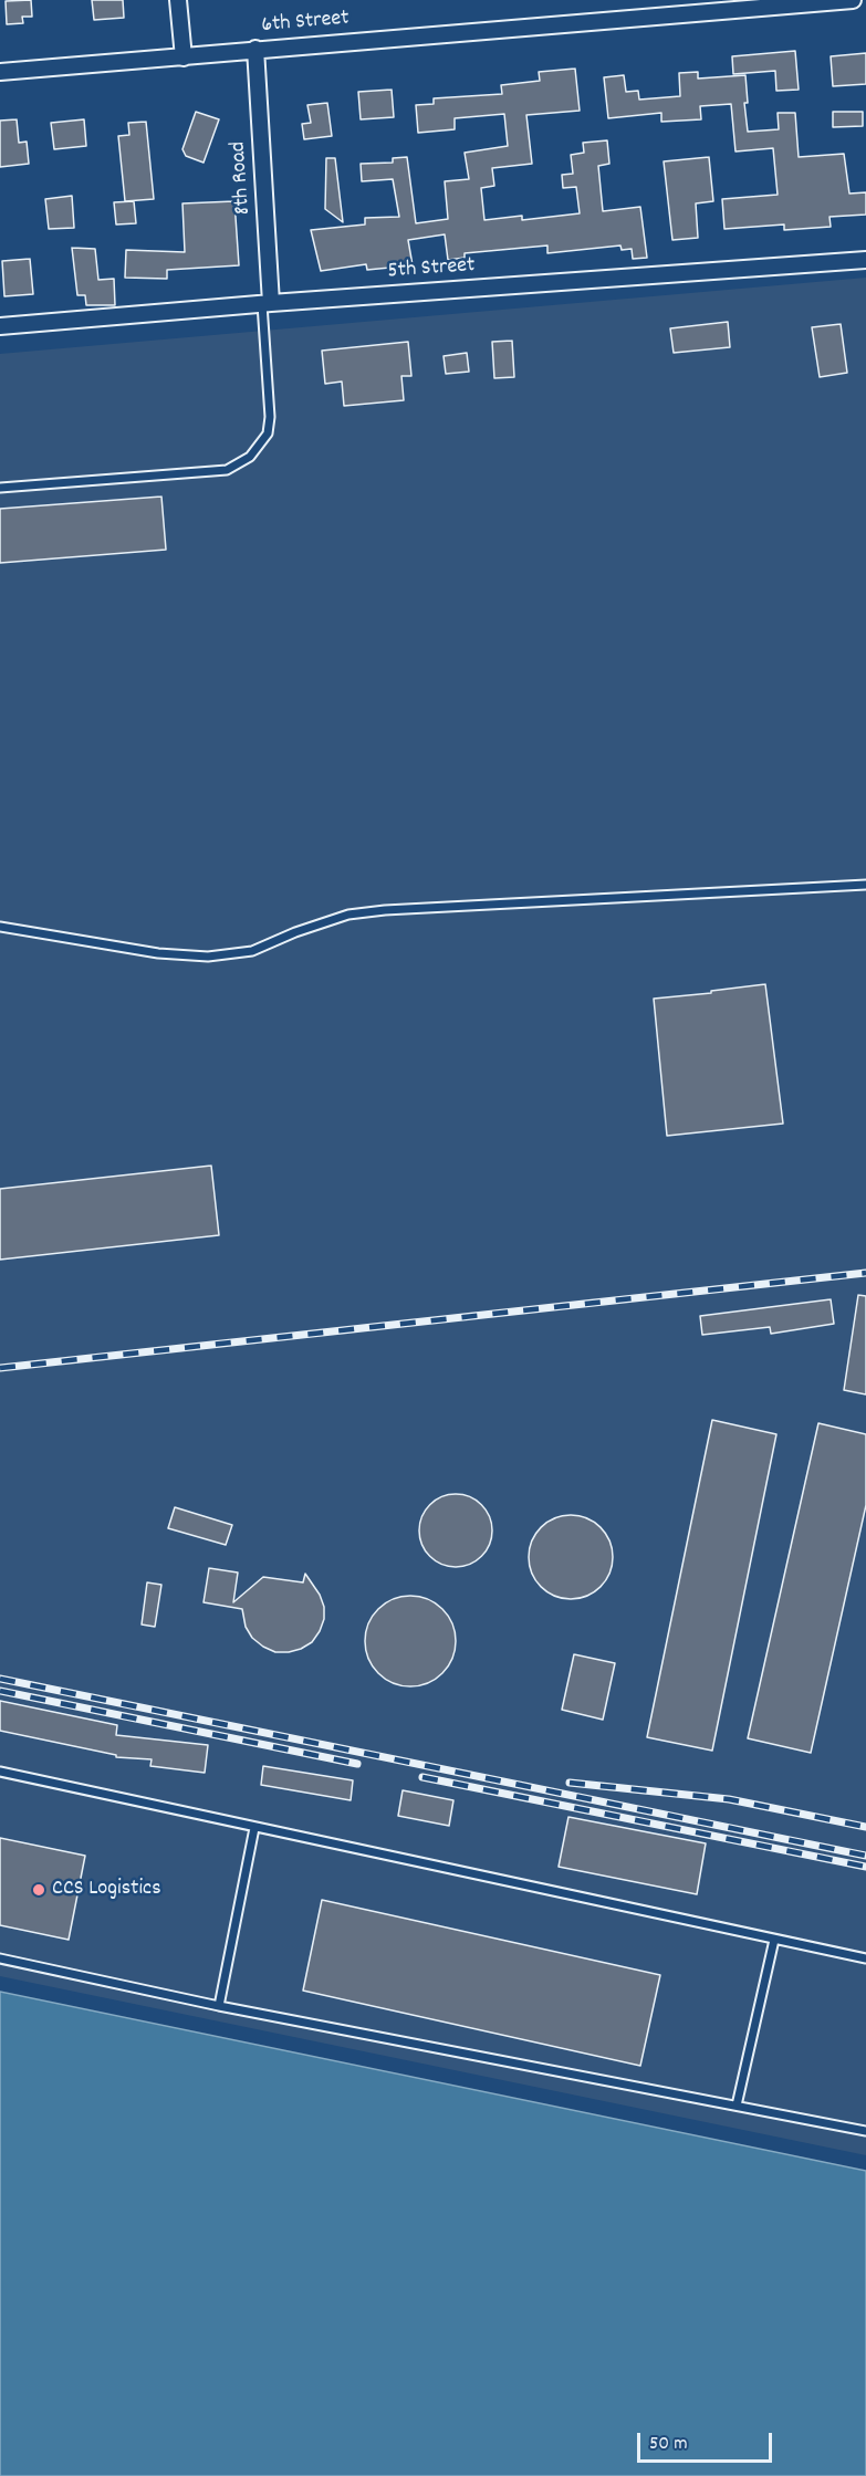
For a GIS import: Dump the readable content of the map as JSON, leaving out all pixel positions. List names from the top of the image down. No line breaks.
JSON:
{"streets":{"street":["6th Street","8th Road","5th Street"]},"crossings":[["6th Street","8th Road"],["8th Road","5th Street"]],"places":["CCS Logistics"],"scale_bar":"50 m"}
